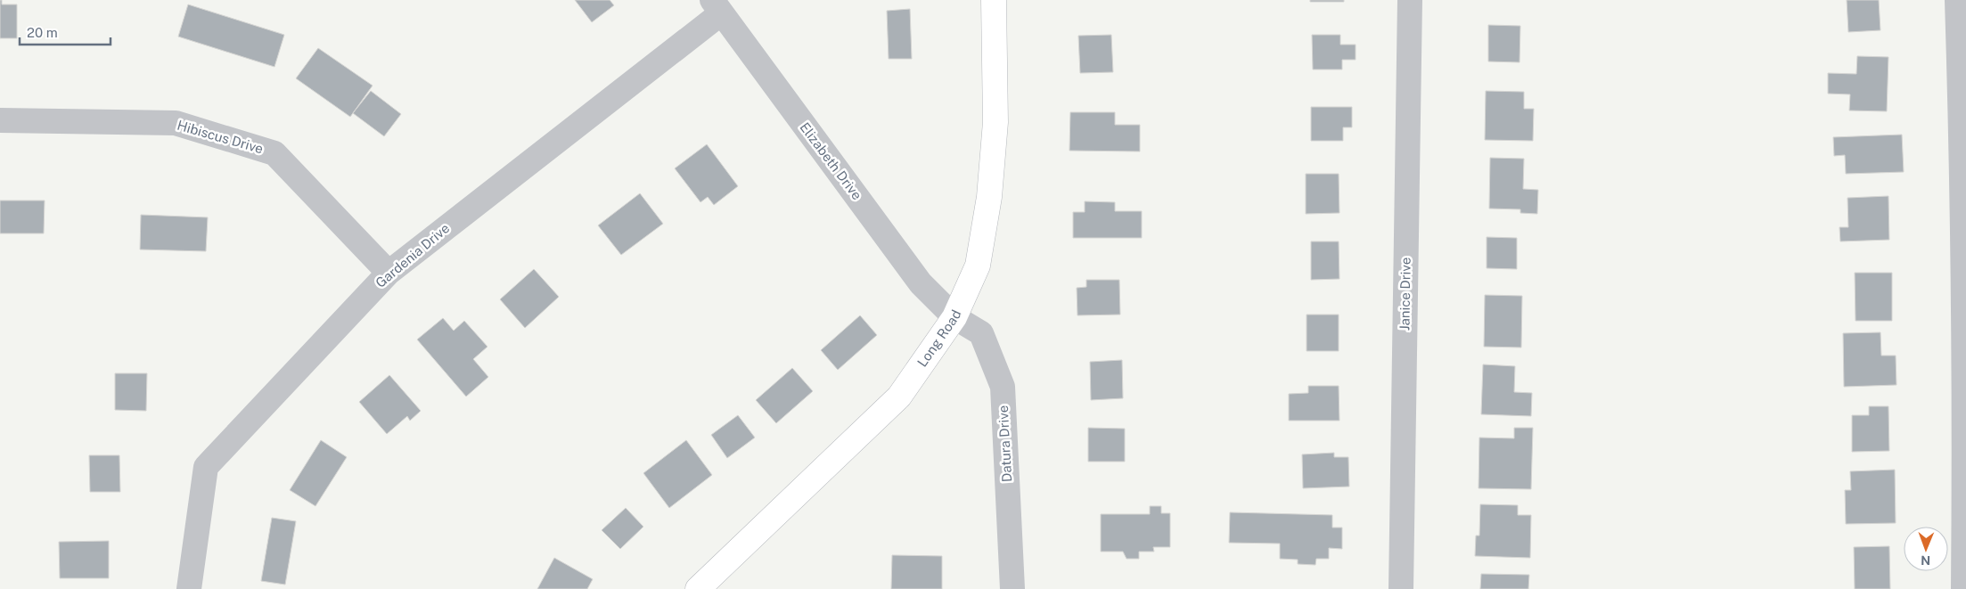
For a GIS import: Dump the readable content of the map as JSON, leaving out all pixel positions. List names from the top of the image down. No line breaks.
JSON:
{"streets":{"street":["Hibiscus Drive","Elizabeth Drive","Gardenia Drive","Janice Drive","Long Road","Datura Drive"]},"crossings":[["Hibiscus Drive","Gardenia Drive"],["Elizabeth Drive","Gardenia Drive"],["Elizabeth Drive","Long Road"],["Elizabeth Drive","Datura Drive"],["Long Road","Datura Drive"]],"scale_bar":"20 m","north":"bottom"}
